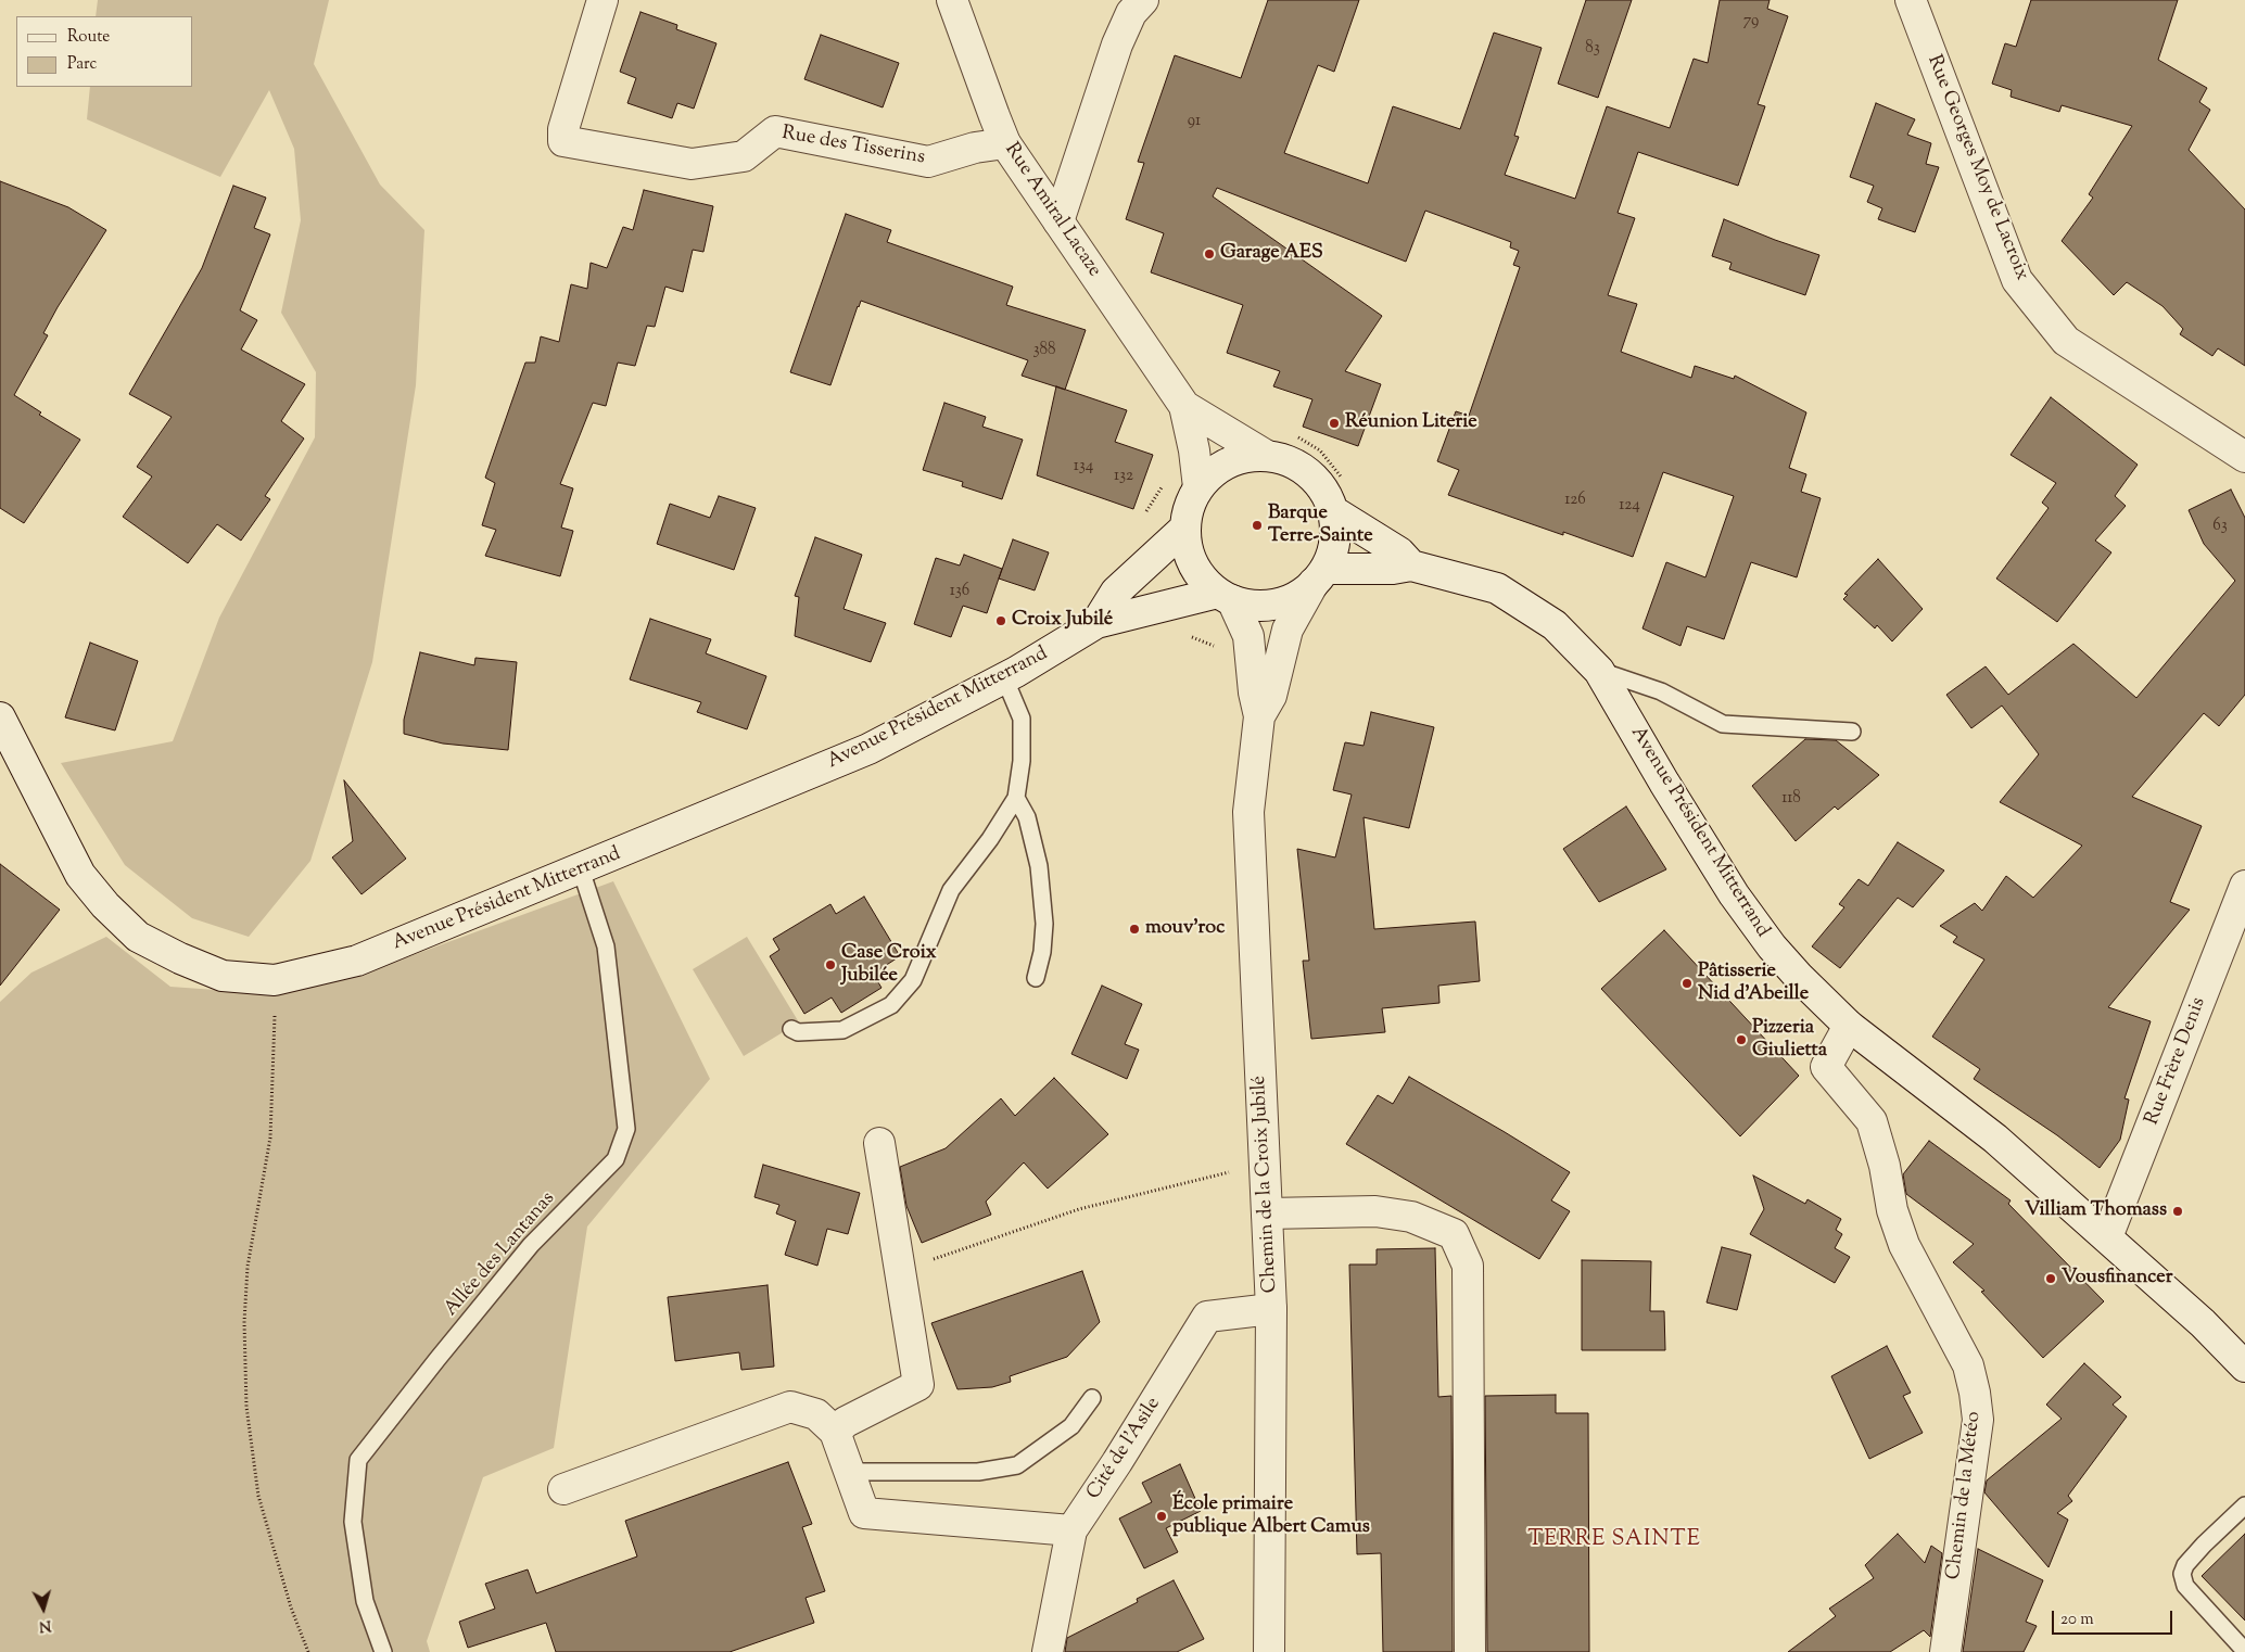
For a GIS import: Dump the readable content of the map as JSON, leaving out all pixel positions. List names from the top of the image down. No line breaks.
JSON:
{"streets":{"street":["Rue des Tisserins","Rue Georges Moy de Lacroix","Rue Amiral Lacaze","Avenue Président Mitterrand","Rue Frère Denis","Chemin de la Croix Jubilé","Cité de l'Asile","Chemin de la Météo"],"lane":["Allée des Lantanas"]},"crossings":[["Rue des Tisserins","Rue Amiral Lacaze"],["Rue Amiral Lacaze","Avenue Président Mitterrand"],["Rue Amiral Lacaze","Chemin de la Croix Jubilé"],["Avenue Président Mitterrand","Rue Frère Denis"],["Avenue Président Mitterrand","Chemin de la Croix Jubilé"],["Avenue Président Mitterrand","Allée des Lantanas"],["Avenue Président Mitterrand","Chemin de la Météo"],["Chemin de la Croix Jubilé","Cité de l'Asile"]],"districts":["TERRE SAINTE"],"places":["Garage AES","Réunion Literie","Barque Terre-Sainte","Croix Jubilé","mouv'roc","Case Croix Jubilée","Pâtisserie Nid d'Abeille","Pizzeria Giulietta","Villiam Thomass","Vousfinancer","École primaire publique Albert Camus"],"house_numbers":["79","83","91","388","134","132","126","124","63","136","118"],"legend":["Route","Parc"],"scale_bar":"20 m","north":"bottom"}
